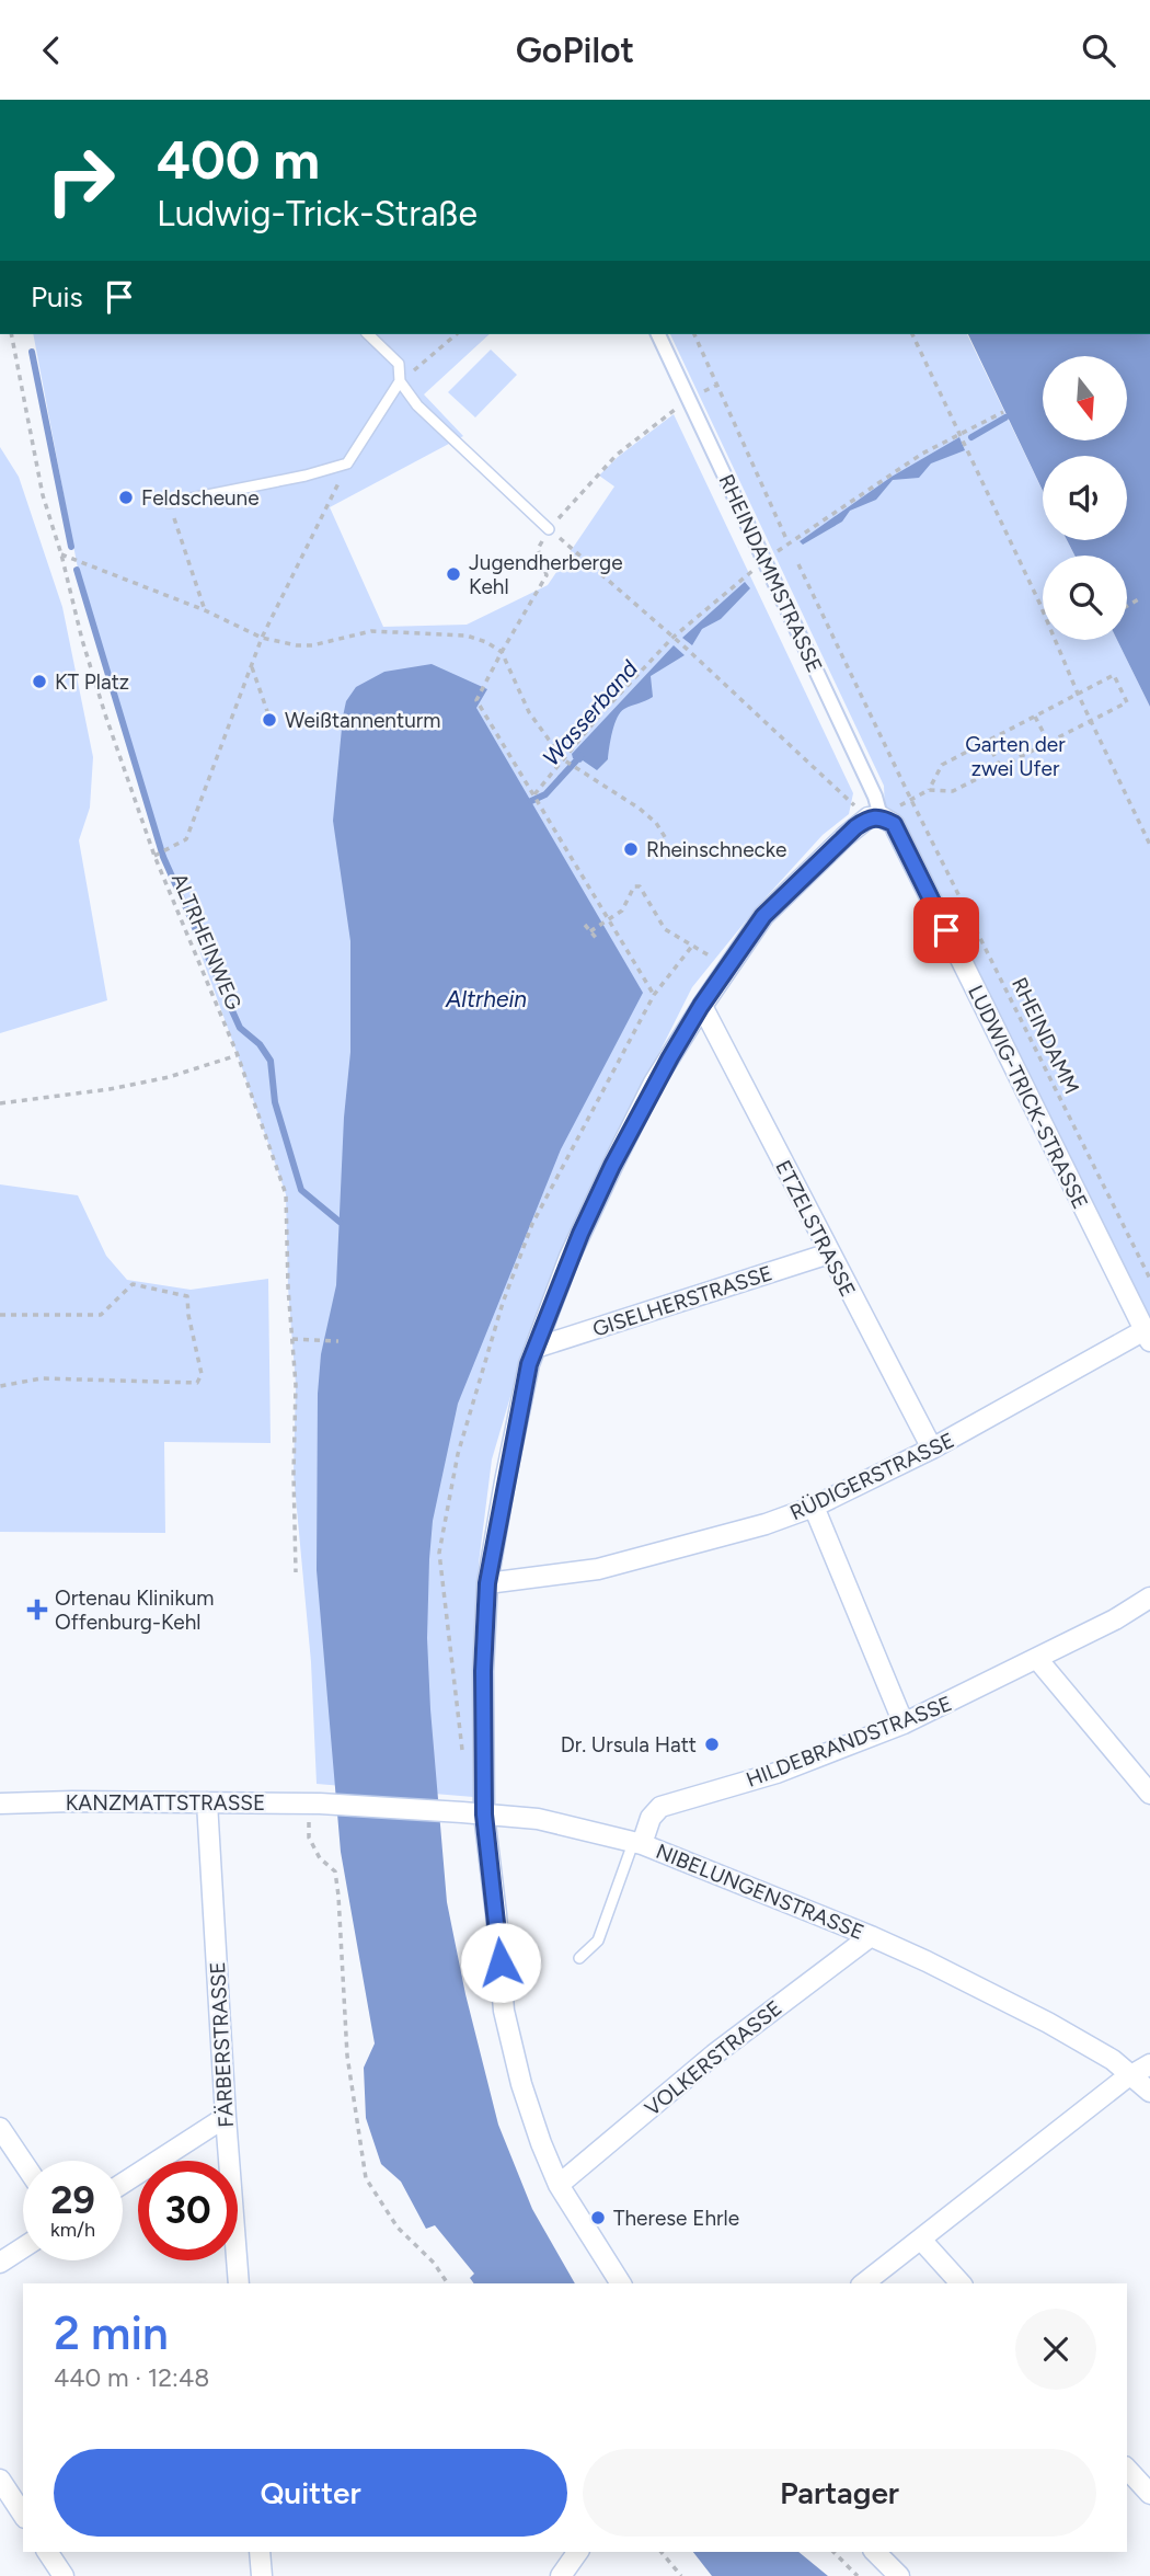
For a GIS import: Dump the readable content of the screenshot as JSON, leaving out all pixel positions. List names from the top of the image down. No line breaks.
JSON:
{"streets":{"street":["RHEINDAMMSTRASSE","LUDWIG-TRICK-STRASSE","ETZELSTRASSE","GISELHERSTRASSE","RÜDIGERSTRASSE","HILDEBRANDSTRASSE","KANZMATTSTRASSE","NIBELUNGENSTRASSE","FÄRBERSTRASSE","VOLKERSTRASSE"],"path":["ALTRHEINWEG","RHEINDAMM"]},"crossings":[["RHEINDAMMSTRASSE","LUDWIG-TRICK-STRASSE"],["LUDWIG-TRICK-STRASSE","RÜDIGERSTRASSE"],["ETZELSTRASSE","GISELHERSTRASSE"],["ETZELSTRASSE","RÜDIGERSTRASSE"],["HILDEBRANDSTRASSE","NIBELUNGENSTRASSE"],["KANZMATTSTRASSE","NIBELUNGENSTRASSE"],["KANZMATTSTRASSE","FÄRBERSTRASSE"],["NIBELUNGENSTRASSE","VOLKERSTRASSE"]],"water":["Wasserband","Altrhein"],"parks":["Garten der zwei Ufer"],"places":{"other":["Feldscheune","Jugendherberge Kehl","KT Platz","Weißtannenturm","Rheinschnecke","Dr. Ursula Hatt","Therese Ehrle"],"health":["Ortenau Klinikum Offenburg-Kehl"]},"north":"bottom","page":{"header":"GoPilot","turn":["400 m","Ludwig-Trick-Straße"],"then":"Puis","speed":"29 km/h","limit":"30","heading":["2 min","440 m · 12:48"],"buttons":["Quitter","Partager"]}}
